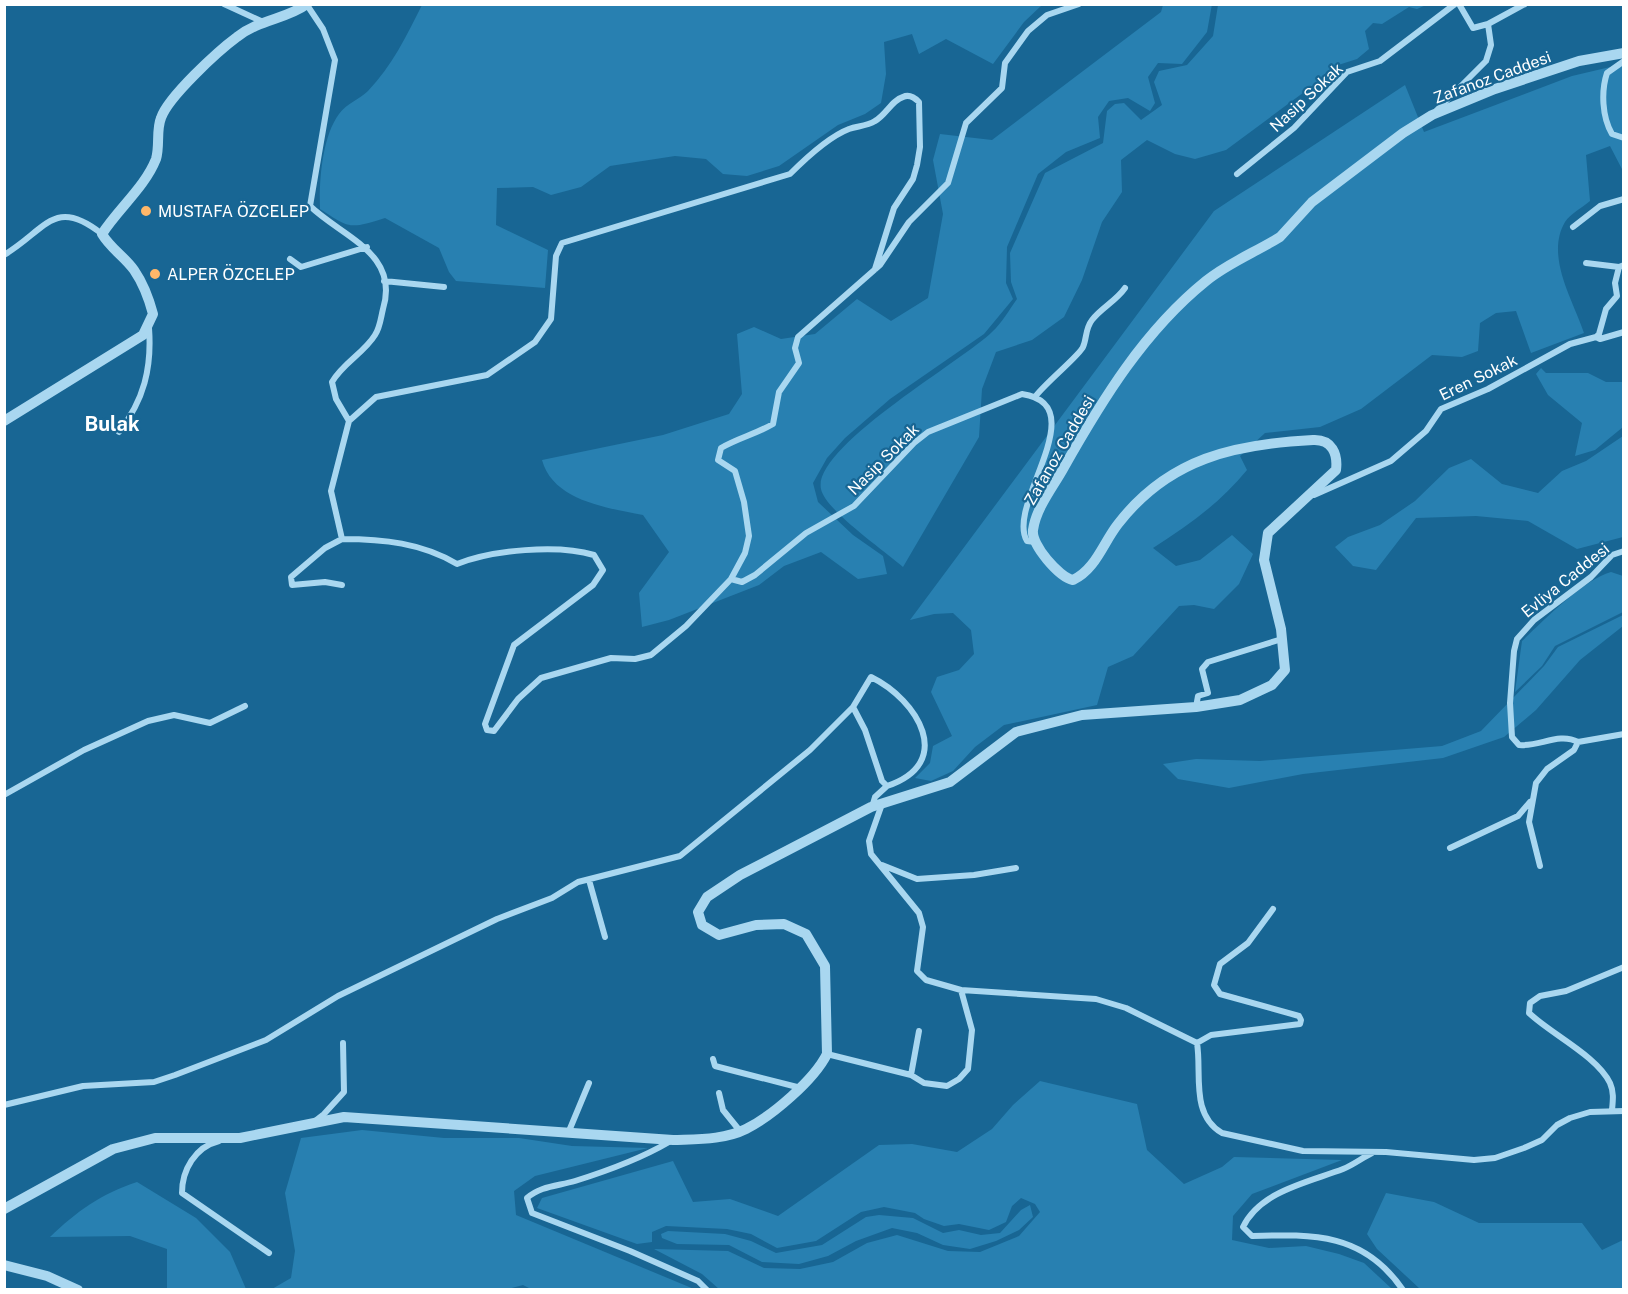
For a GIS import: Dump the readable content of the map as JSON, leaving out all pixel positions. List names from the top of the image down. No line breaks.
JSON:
{"streets":{"street":["Zafanoz Caddesi","Nasip Sokak","Eren Sokak","Evliya Caddesi"]},"districts":["Bulak"],"places":["MUSTAFA ÖZCELEP","ALPER ÖZCELEP"]}
